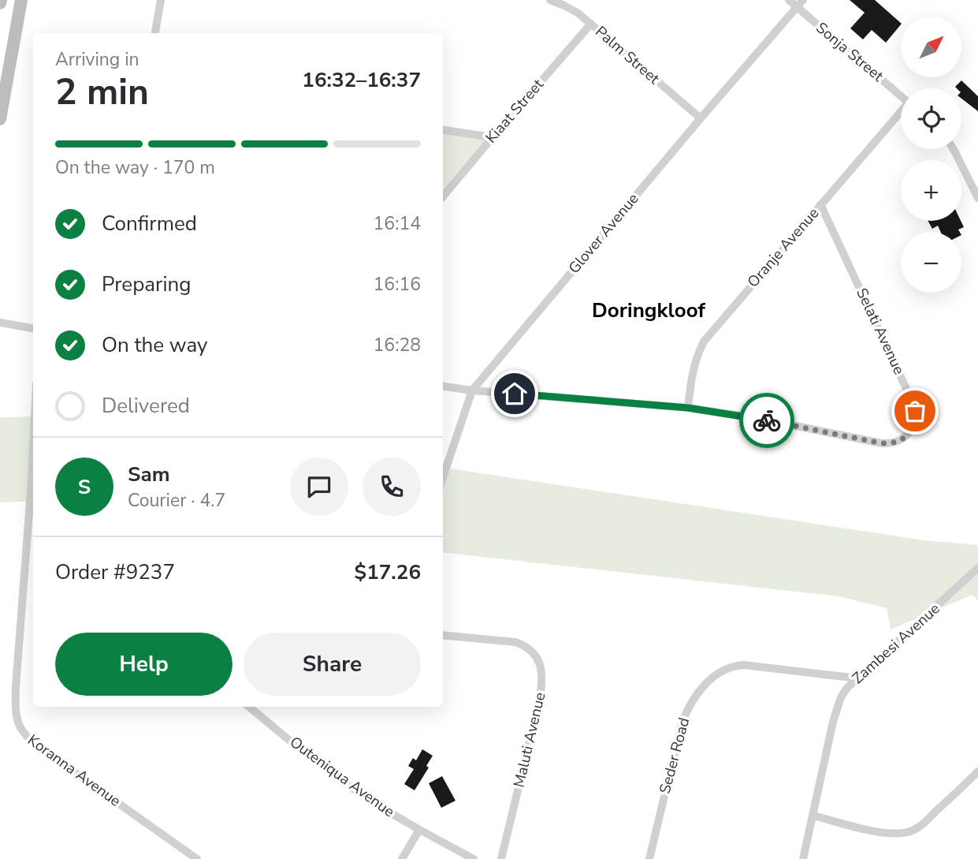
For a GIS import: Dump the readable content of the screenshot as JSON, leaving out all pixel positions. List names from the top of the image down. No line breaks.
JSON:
{"streets":{"street":["Sonja Street","Palm Street","Kiaat Street","Glover Avenue","Oranje Avenue","Selati Avenue","Zambesi Avenue","Maluti Avenue","Seder Road","Koranna Avenue","Outeniqua Avenue"]},"crossings":[["Sonja Street","Glover Avenue"],["Palm Street","Kiaat Street"],["Palm Street","Glover Avenue"],["Oranje Avenue","Selati Avenue"],["Zambesi Avenue","Seder Road"]],"districts":["Doringkloof"],"north":"top right","page":{"map_buttons":["+","−"],"heading":["2 min","Arriving in","16:32–16:37"],"panel":["Sam","Courier · 4.7","Order #9237","$17.26"],"bar":"On the way · 170 m","list":[["Confirmed","16:14"],["Preparing","16:16"],["On the way","16:28"],"Delivered"],"round":"S","buttons":["Help","Share"]}}
